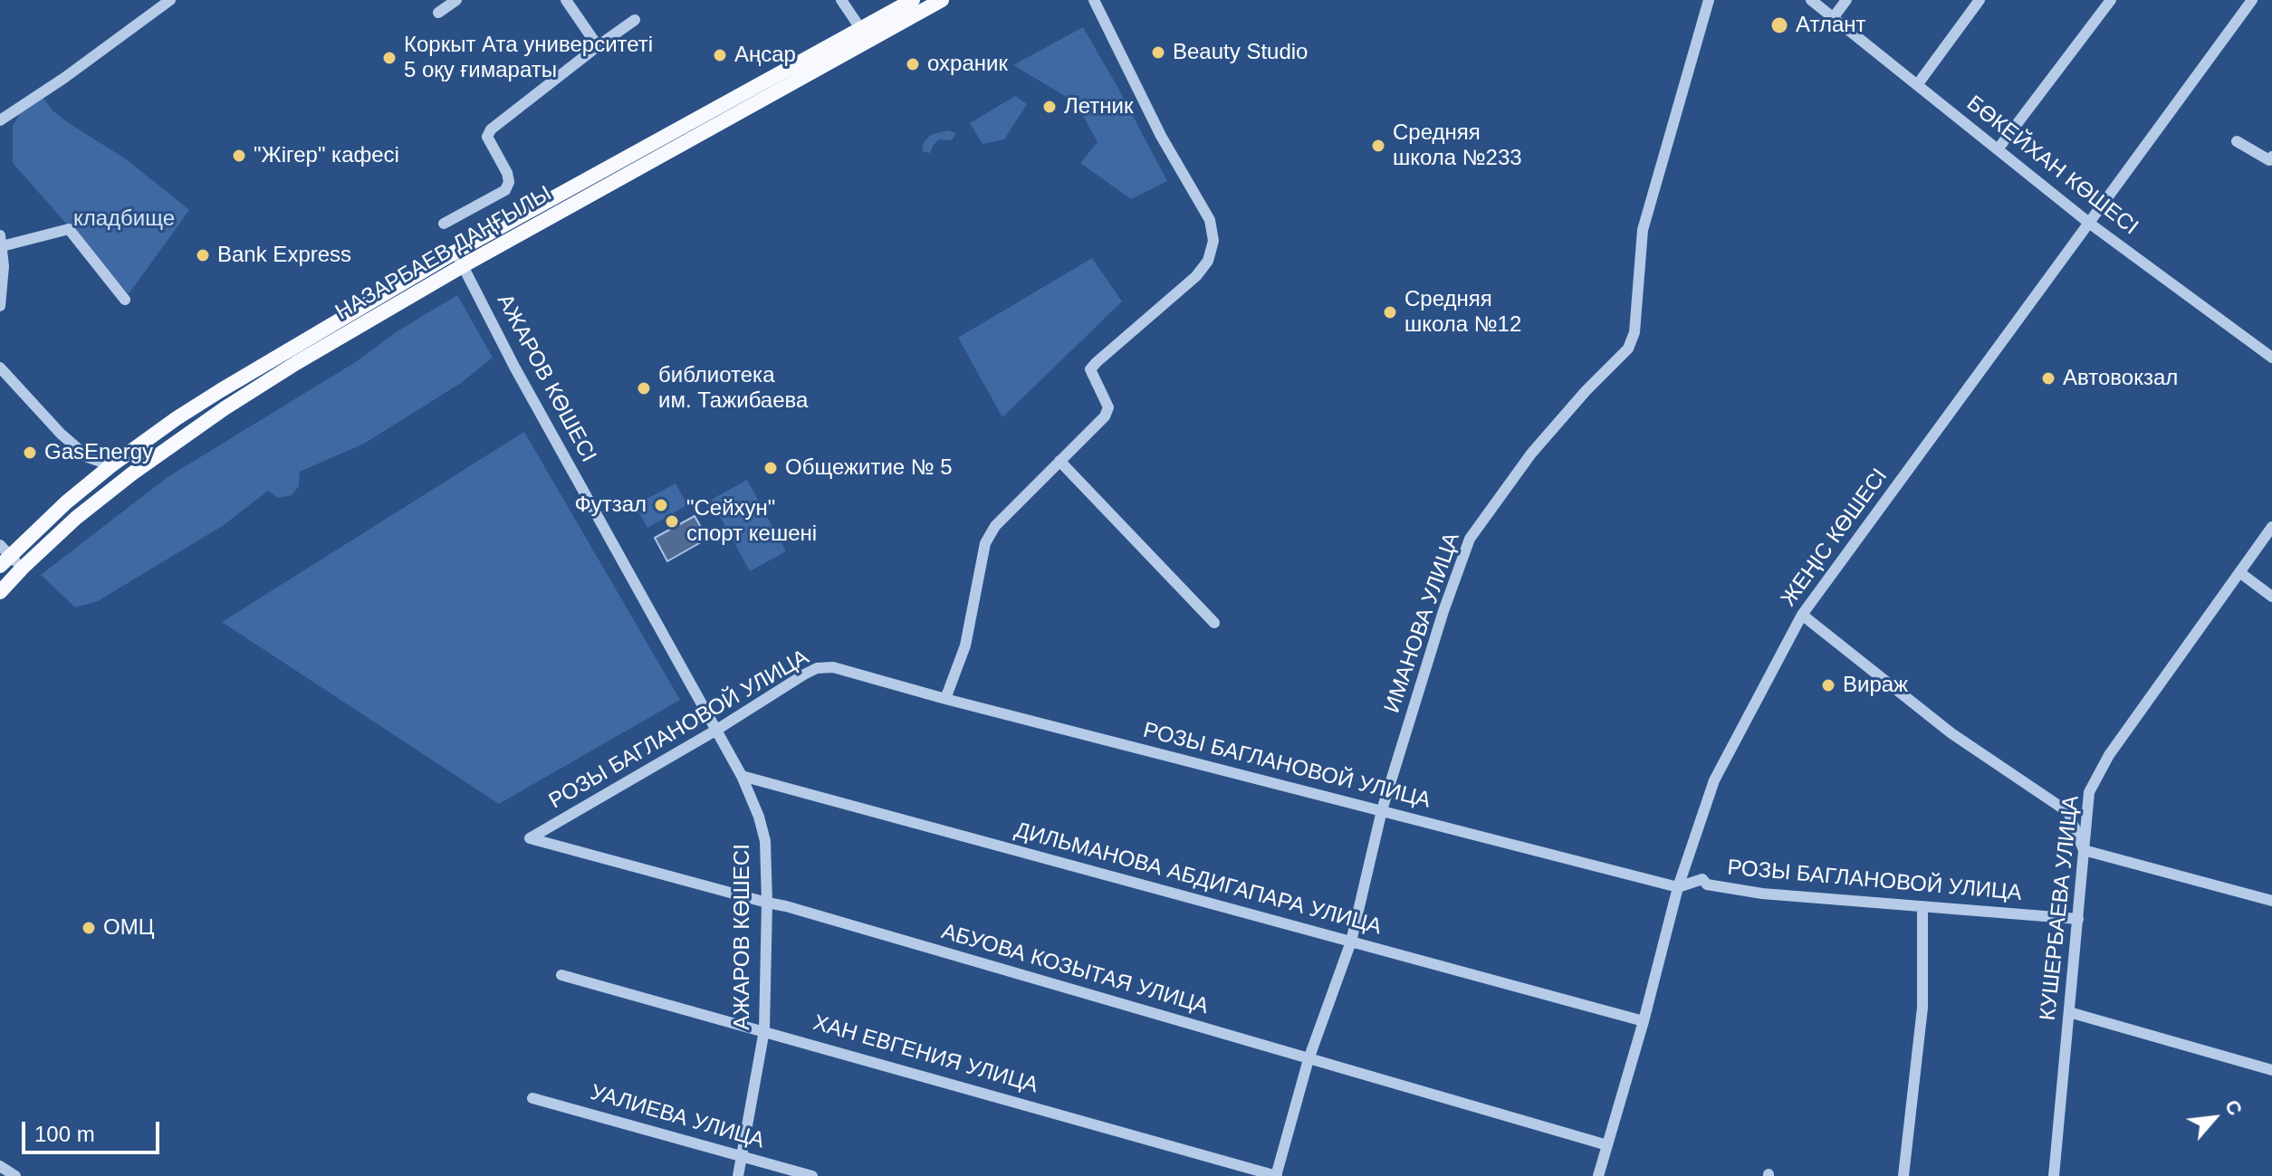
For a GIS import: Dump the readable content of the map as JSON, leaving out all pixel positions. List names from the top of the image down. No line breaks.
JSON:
{"streets":{"main road":["НАЗАРБАЕВ ДАҢҒЫЛЫ"],"street":["БӨКЕЙХАН КӨШЕСІ","АЖАРОВ КӨШЕСІ","ЖЕҢІС КӨШЕСІ","ИМАНОВА УЛИЦА","РОЗЫ БАГЛАНОВОЙ УЛИЦА","ДИЛЬМАНОВА АБДИГАПАРА УЛИЦА","КУШЕРБАЕВА УЛИЦА","АБУОВА КОЗЫТАЯ УЛИЦА","ХАН ЕВГЕНИЯ УЛИЦА","УАЛИЕВА УЛИЦА"]},"crossings":[["БӨКЕЙХАН КӨШЕСІ","ЖЕҢІС КӨШЕСІ"],["НАЗАРБАЕВ ДАҢҒЫЛЫ","АЖАРОВ КӨШЕСІ"],["АЖАРОВ КӨШЕСІ","РОЗЫ БАГЛАНОВОЙ УЛИЦА"],["АЖАРОВ КӨШЕСІ","ДИЛЬМАНОВА АБДИГАПАРА УЛИЦА"],["АЖАРОВ КӨШЕСІ","АБУОВА КОЗЫТАЯ УЛИЦА"],["АЖАРОВ КӨШЕСІ","ХАН ЕВГЕНИЯ УЛИЦА"],["АЖАРОВ КӨШЕСІ","УАЛИЕВА УЛИЦА"],["ЖЕҢІС КӨШЕСІ","РОЗЫ БАГЛАНОВОЙ УЛИЦА"],["ЖЕҢІС КӨШЕСІ","ДИЛЬМАНОВА АБДИГАПАРА УЛИЦА"],["ЖЕҢІС КӨШЕСІ","АБУОВА КОЗЫТАЯ УЛИЦА"],["ИМАНОВА УЛИЦА","РОЗЫ БАГЛАНОВОЙ УЛИЦА"],["ИМАНОВА УЛИЦА","ДИЛЬМАНОВА АБДИГАПАРА УЛИЦА"],["ИМАНОВА УЛИЦА","АБУОВА КОЗЫТАЯ УЛИЦА"],["ИМАНОВА УЛИЦА","ХАН ЕВГЕНИЯ УЛИЦА"],["РОЗЫ БАГЛАНОВОЙ УЛИЦА","КУШЕРБАЕВА УЛИЦА"],["РОЗЫ БАГЛАНОВОЙ УЛИЦА","АБУОВА КОЗЫТАЯ УЛИЦА"]],"parks":["кладбище"],"places":["Атлант","Beauty Studio","Аңсар","Коркыт Ата университеті 5 оқу ғимараты","охраник","Летник","Средняя школа №233","\"Жігер\" кафесі","Bank Express","Средняя школа №12","Автовокзал","библиотека им. Тажибаева","GasEnergy","Общежитие № 5","Футзал","\"Сейхун\" спорт кешені","Вираж","ОМЦ"],"scale_bar":"100 m","north":"top right"}
